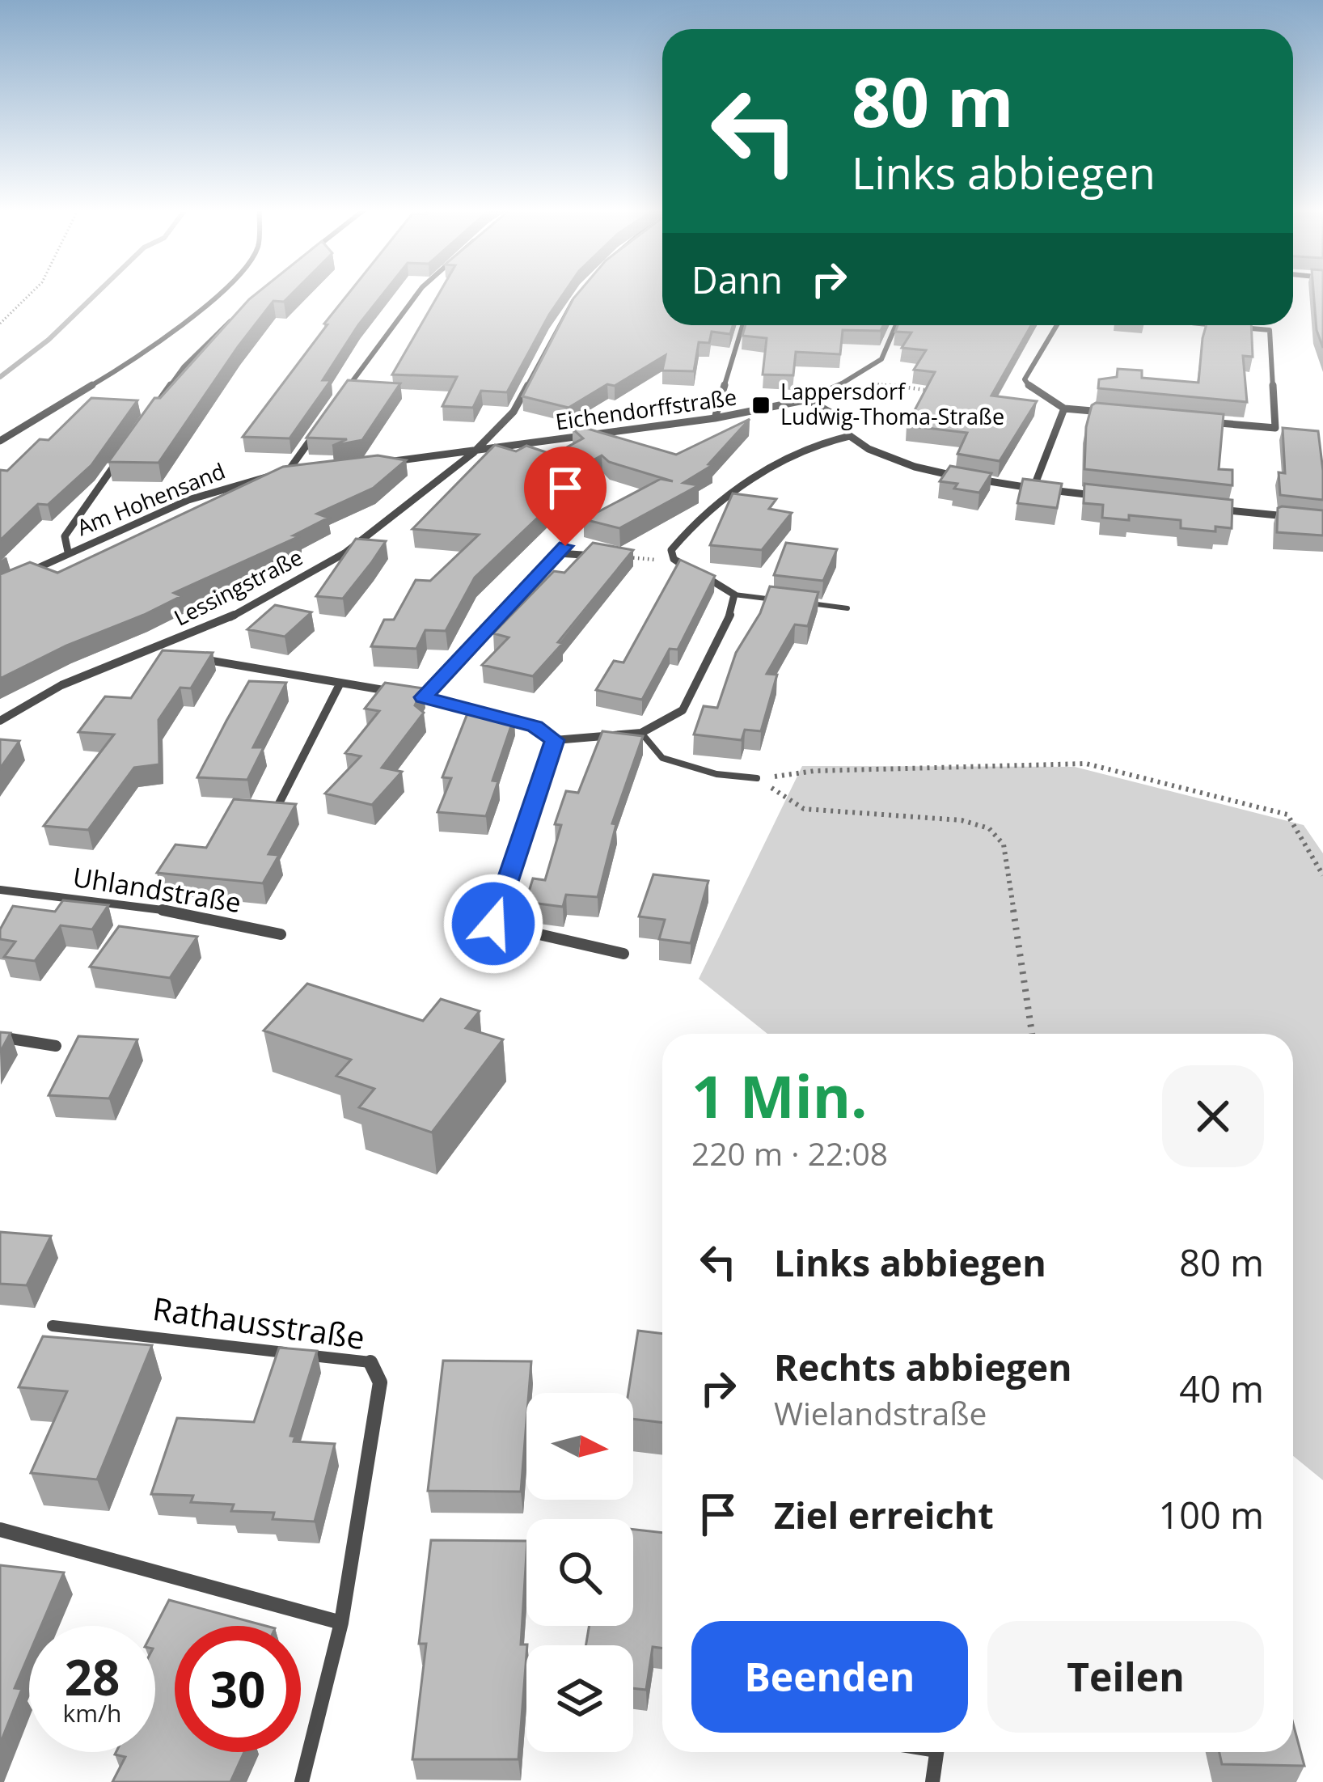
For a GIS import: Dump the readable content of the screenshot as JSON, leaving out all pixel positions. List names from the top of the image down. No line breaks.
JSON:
{"streets":{"street":["Eichendorffstraße","Am Hohensand","Lessingstraße","Uhlandstraße","Rathausstraße"]},"crossings":[["Eichendorffstraße","Lessingstraße"]],"places":{"transit":["Lappersdorf Ludwig-Thoma-Straße"]},"north":"right","page":{"turn":["80 m","Links abbiegen"],"then":"Dann","heading":["1 Min.","220 m · 22:08"],"list":[{"name":"Links abbiegen","value":"80 m"},{"name":"Rechts abbiegen","note":"Wielandstraße","value":"40 m"},{"name":"Ziel erreicht","value":"100 m"}],"buttons":["Beenden","Teilen"],"speed":"28 km/h","limit":"30"}}
